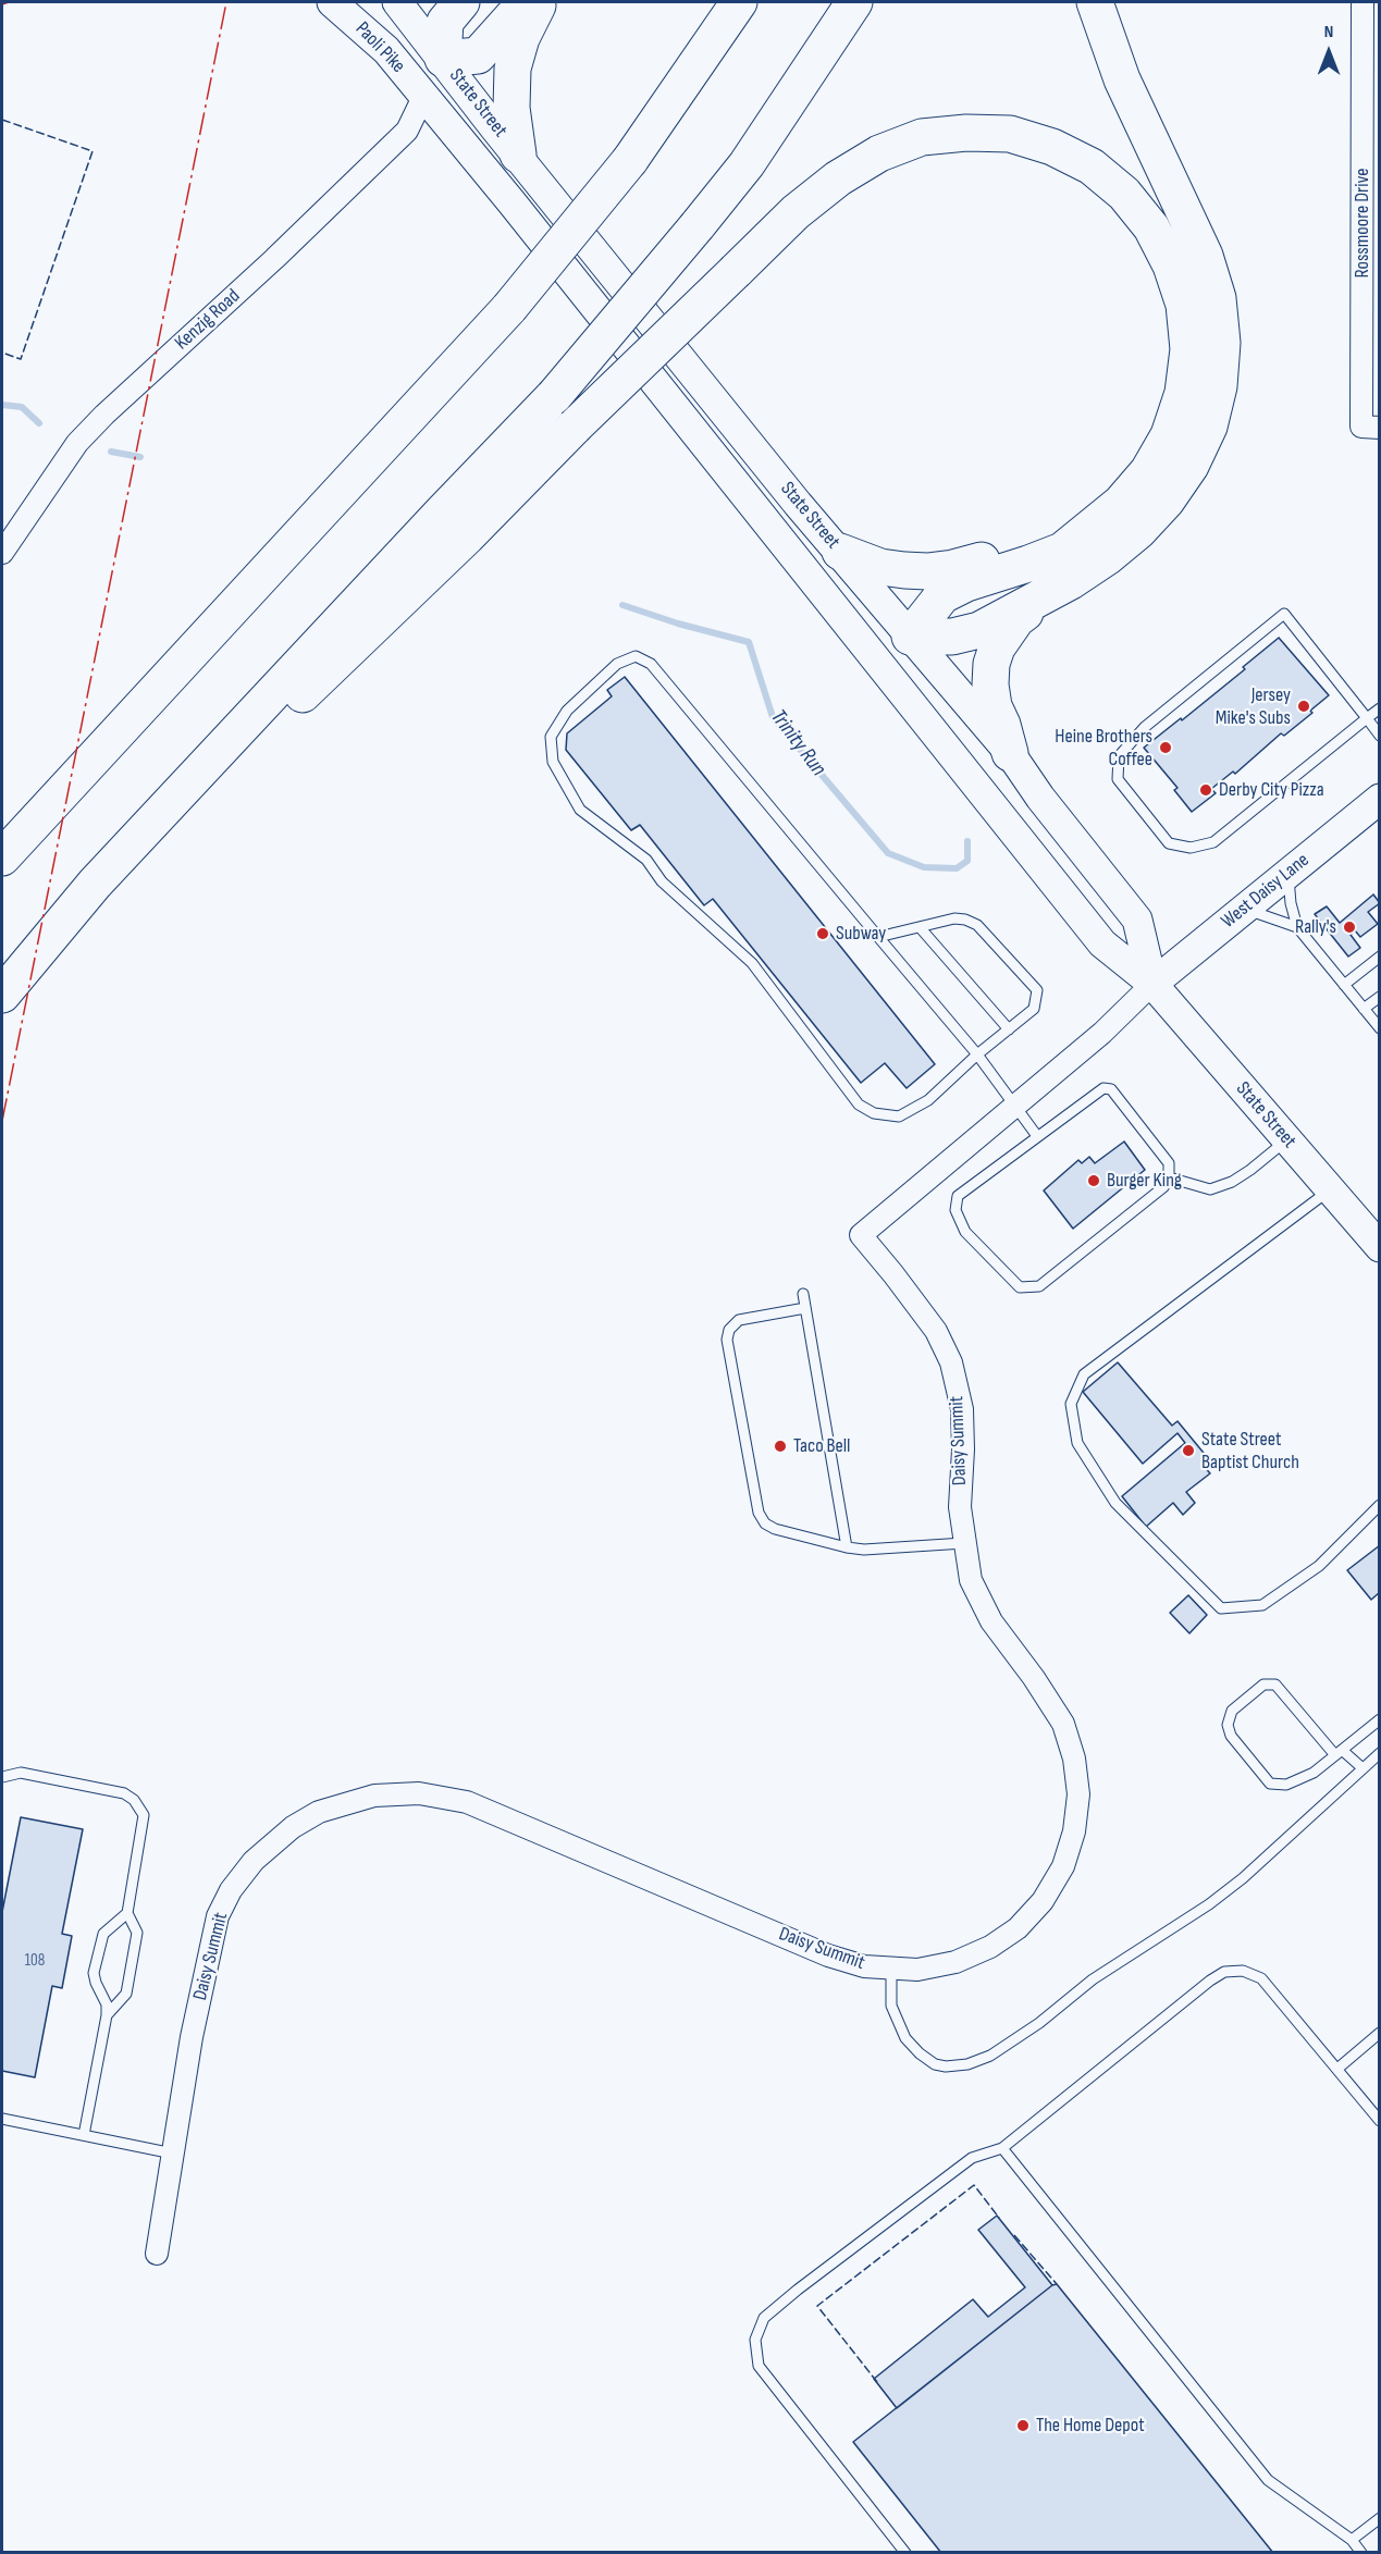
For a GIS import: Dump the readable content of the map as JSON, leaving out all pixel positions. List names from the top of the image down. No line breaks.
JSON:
{"streets":{"main road":["Paoli Pike","State Street","West Daisy Lane"],"street":["Rossmoore Drive","Kenzig Road","Daisy Summit"]},"crossings":[["Paoli Pike","State Street"],["Paoli Pike","Kenzig Road"],["State Street","Kenzig Road"],["State Street","West Daisy Lane"]],"water":["Trinity Run"],"places":["Jersey Mike's Subs","Heine Brothers Coffee","Derby City Pizza","Rally's","Subway","Burger King","Taco Bell","State Street Baptist Church","The Home Depot"],"house_numbers":["108"],"north":"top"}
